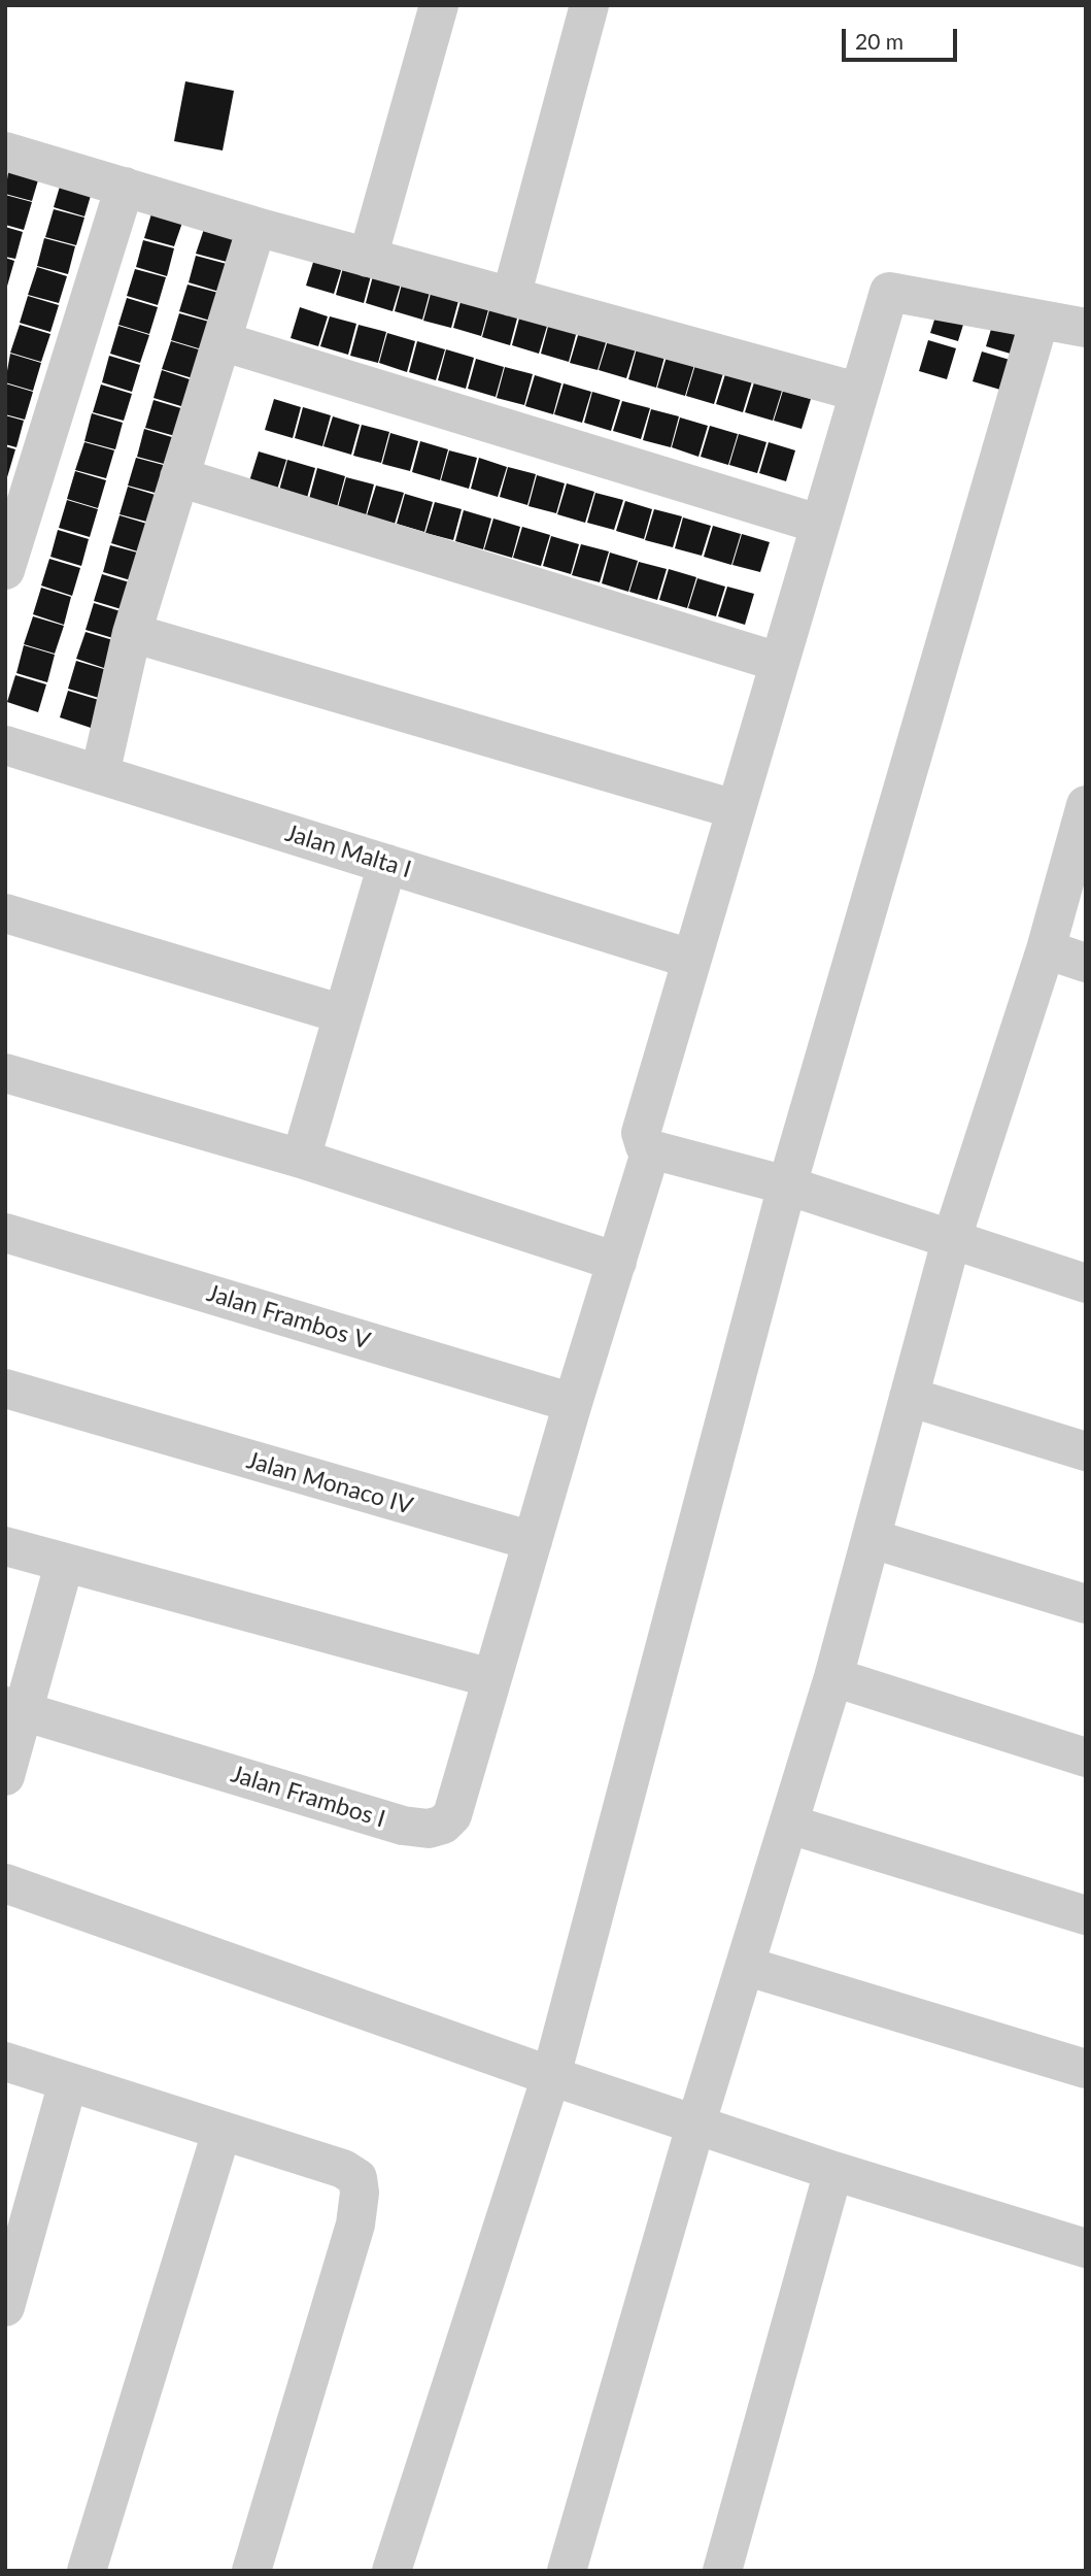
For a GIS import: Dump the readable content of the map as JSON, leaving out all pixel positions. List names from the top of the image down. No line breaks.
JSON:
{"streets":{"street":["Jalan Malta I","Jalan Frambos V","Jalan Monaco IV","Jalan Frambos I"]},"crossings":[["Jalan Frambos V","Jalan Frambos I"],["Jalan Monaco IV","Jalan Frambos I"]],"scale_bar":"20 m"}
